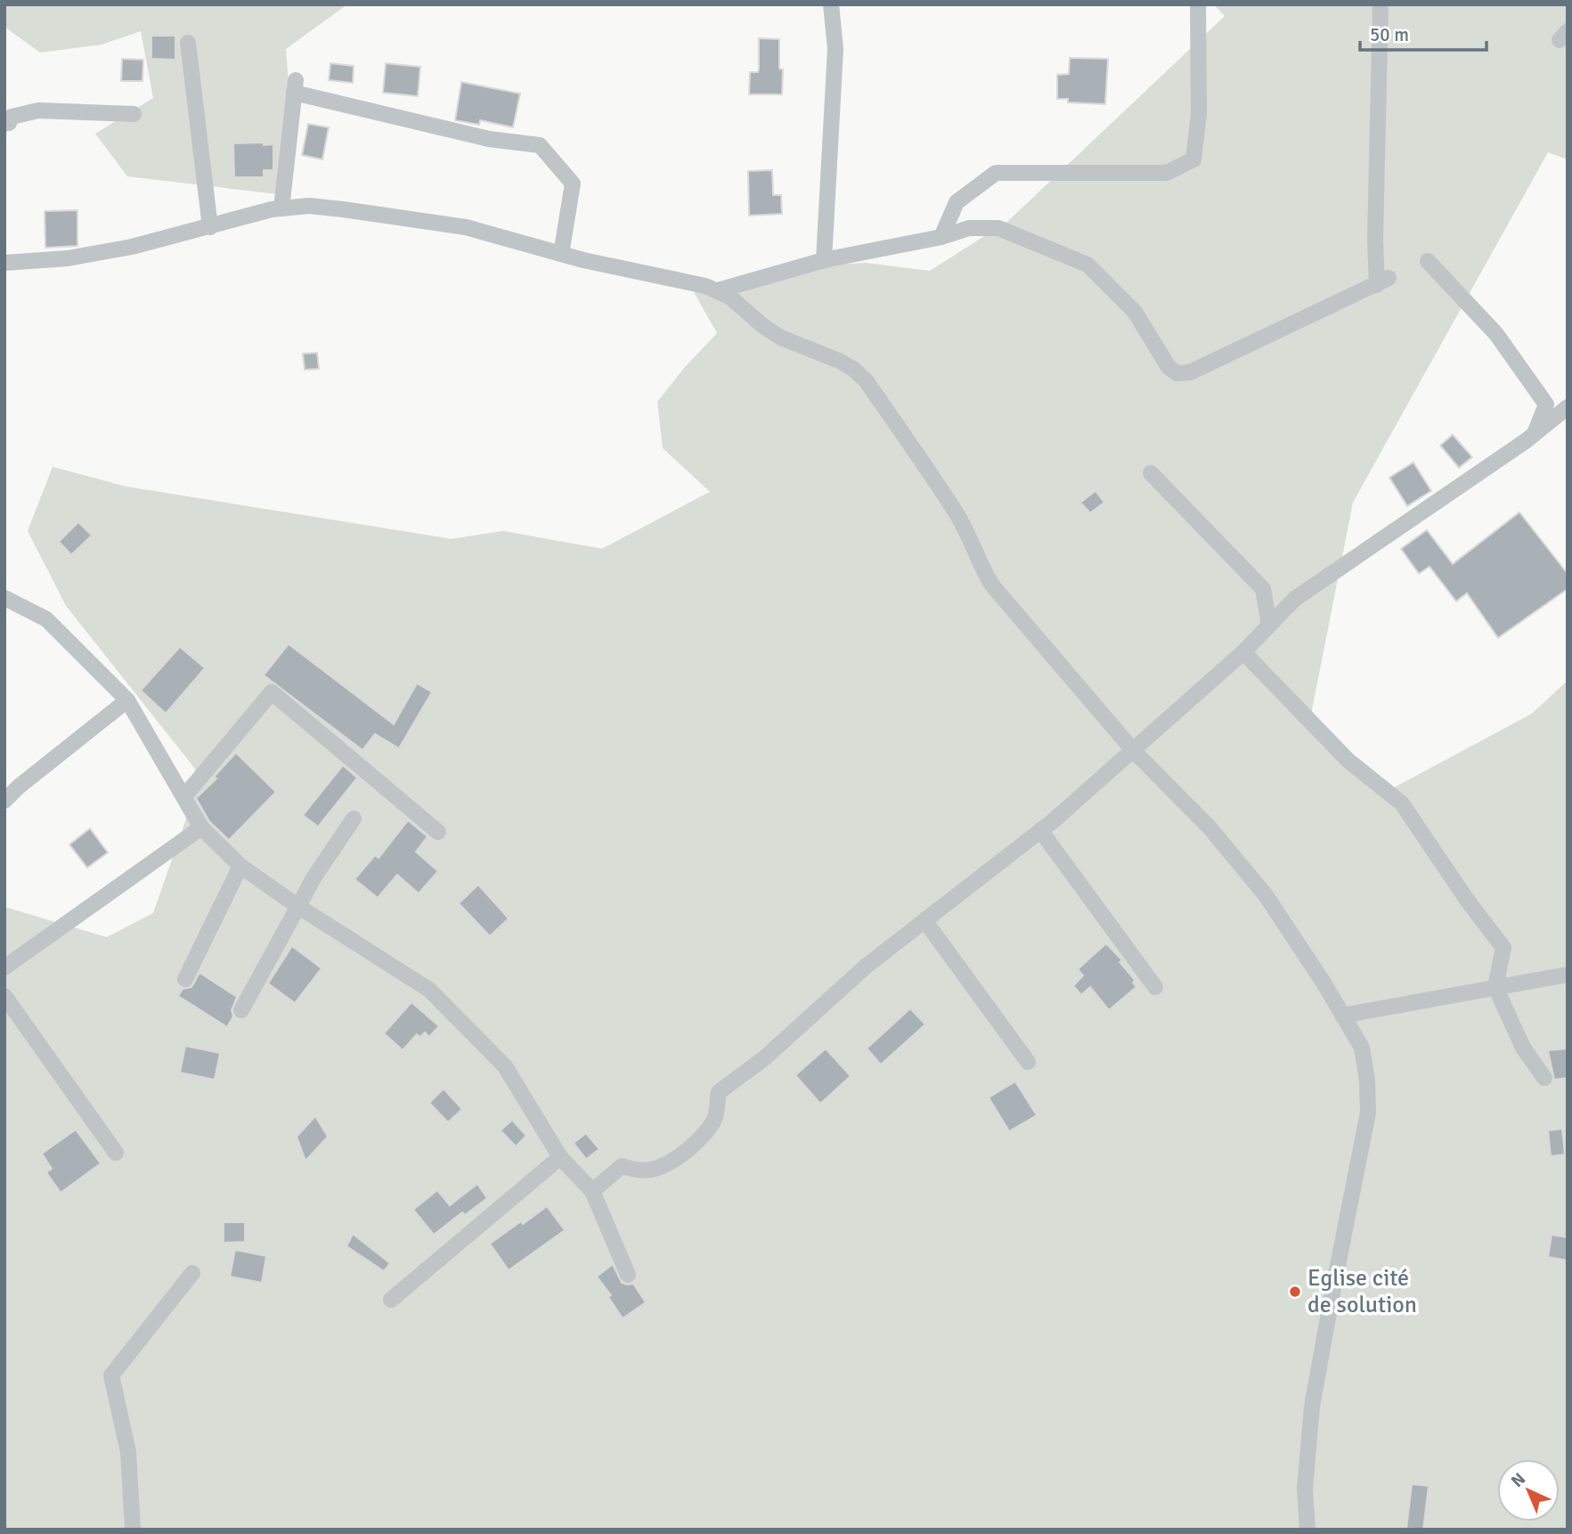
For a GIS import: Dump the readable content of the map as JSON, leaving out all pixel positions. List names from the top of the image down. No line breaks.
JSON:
{"places":["Eglise cité de solution"],"scale_bar":"50 m","north":"top left"}
